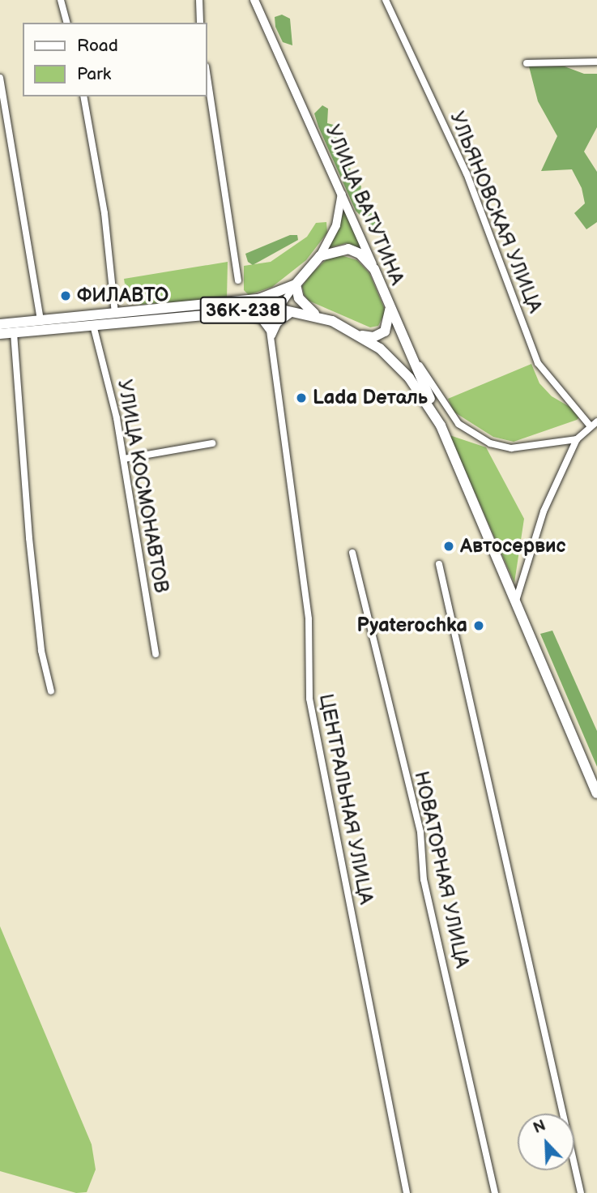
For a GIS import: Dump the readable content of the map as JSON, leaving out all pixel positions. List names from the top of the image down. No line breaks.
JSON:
{"streets":{"main road":["УЛИЦА ВАТУТИНА","36К-238"],"street":["УЛЬЯНОВСКАЯ УЛИЦА","УЛИЦА КОСМОНАВТОВ","ЦЕНТРАЛЬНАЯ УЛИЦА","НОВАТОРНАЯ УЛИЦА"]},"crossings":[["УЛИЦА ВАТУТИНА","36К-238"],["УЛИЦА ВАТУТИНА","ЦЕНТРАЛЬНАЯ УЛИЦА"],["36К-238","УЛИЦА КОСМОНАВТОВ"],["36К-238","ЦЕНТРАЛЬНАЯ УЛИЦА"]],"places":["ФИЛАВТО","Lada Dеталь","Автосервис","Pyaterochka"],"legend":["Road","Park"],"north":"top left"}
